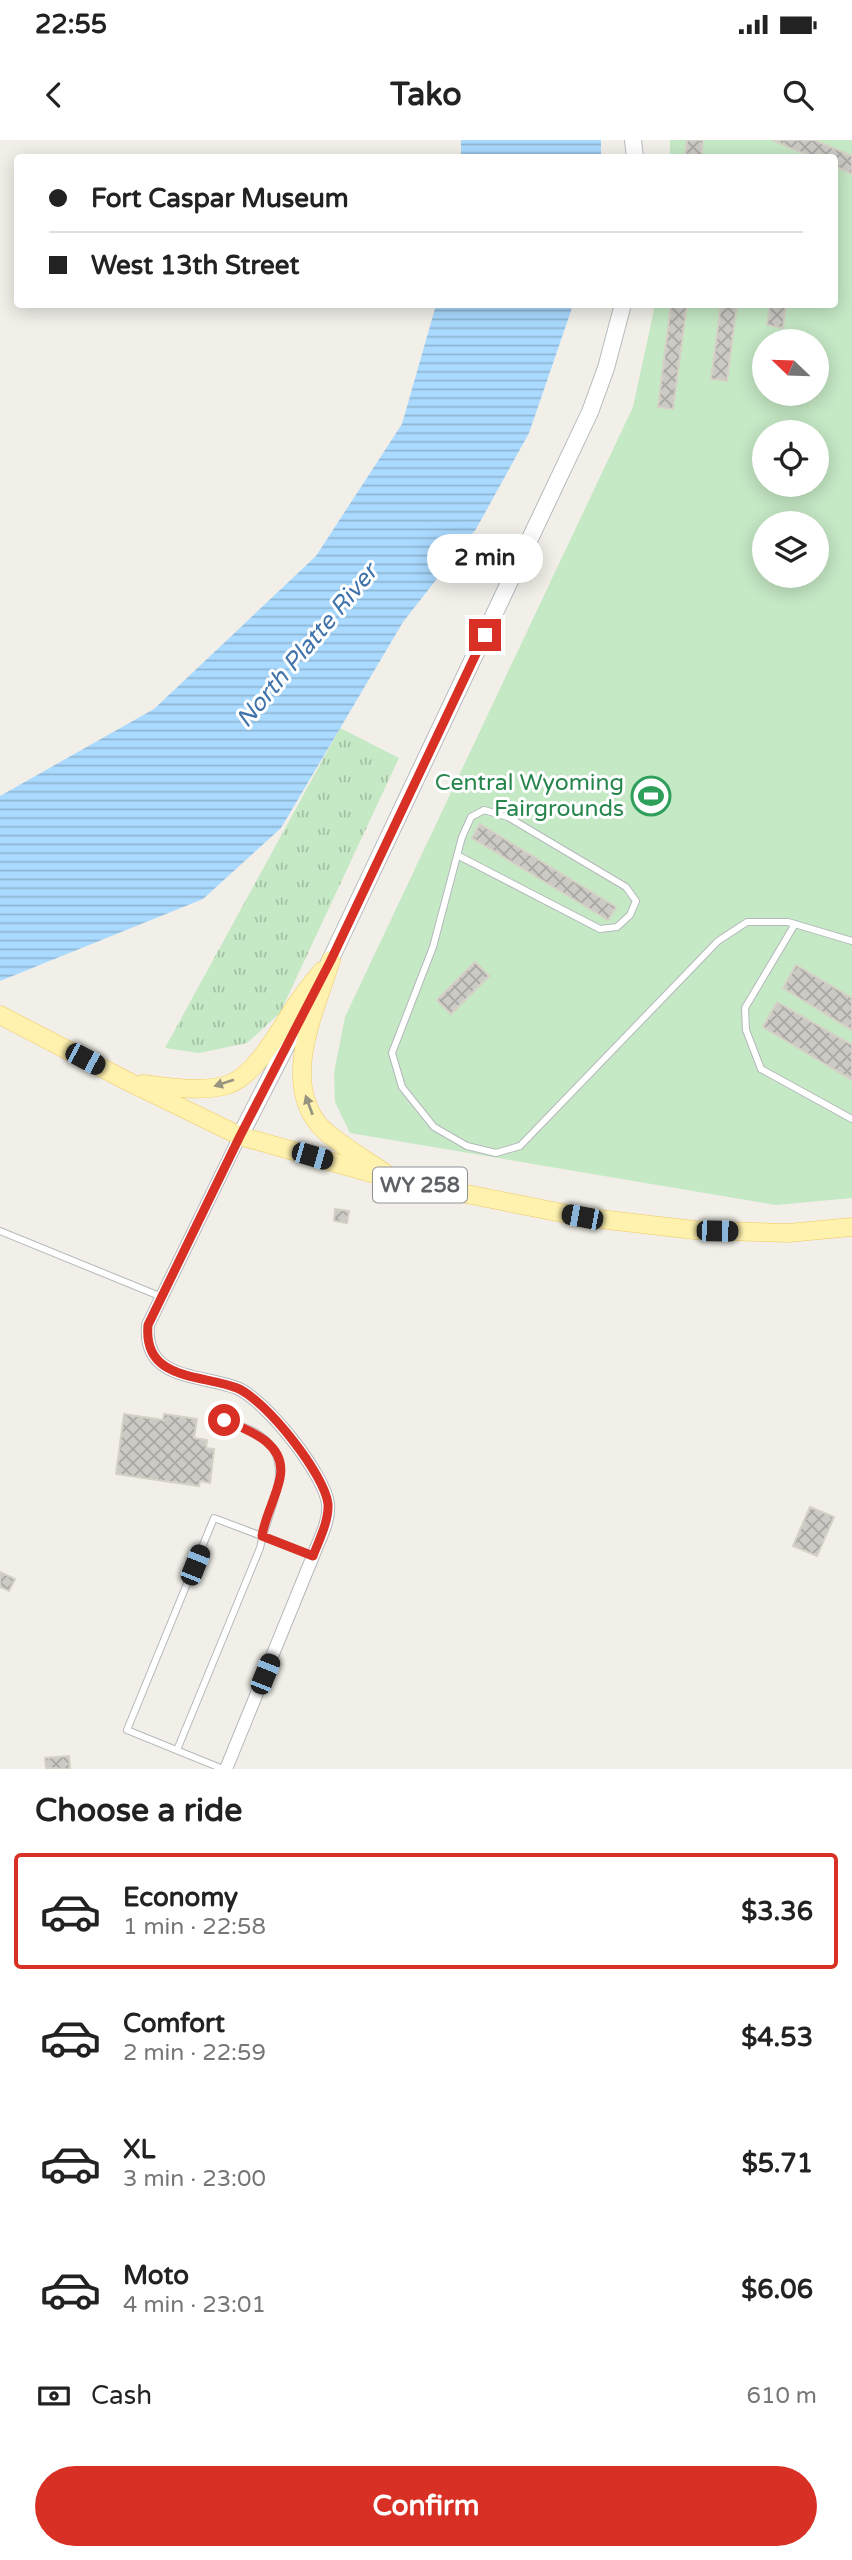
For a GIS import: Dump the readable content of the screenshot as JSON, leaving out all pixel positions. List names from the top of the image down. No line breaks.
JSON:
{"streets":{"main road":["WY 258"]},"water":["North Platte River"],"places":{"sports":["Central Wyoming Fairgrounds"]},"north":"top left","page":{"status":"22:55","header":"Tako","banner":["Fort Caspar Museum","West 13th Street"],"bubble":"2 min","heading":"Choose a ride","list":[{"name":"Economy","note":"1 min · 22:58","value":"$3.36"},{"name":"Comfort","note":"2 min · 22:59","value":"$4.53"},{"name":"XL","note":"3 min · 23:00","value":"$5.71"},{"name":"Moto","note":"4 min · 23:01","value":"$6.06"}],"pay":["Cash","610 m"],"buttons":"Confirm"}}
